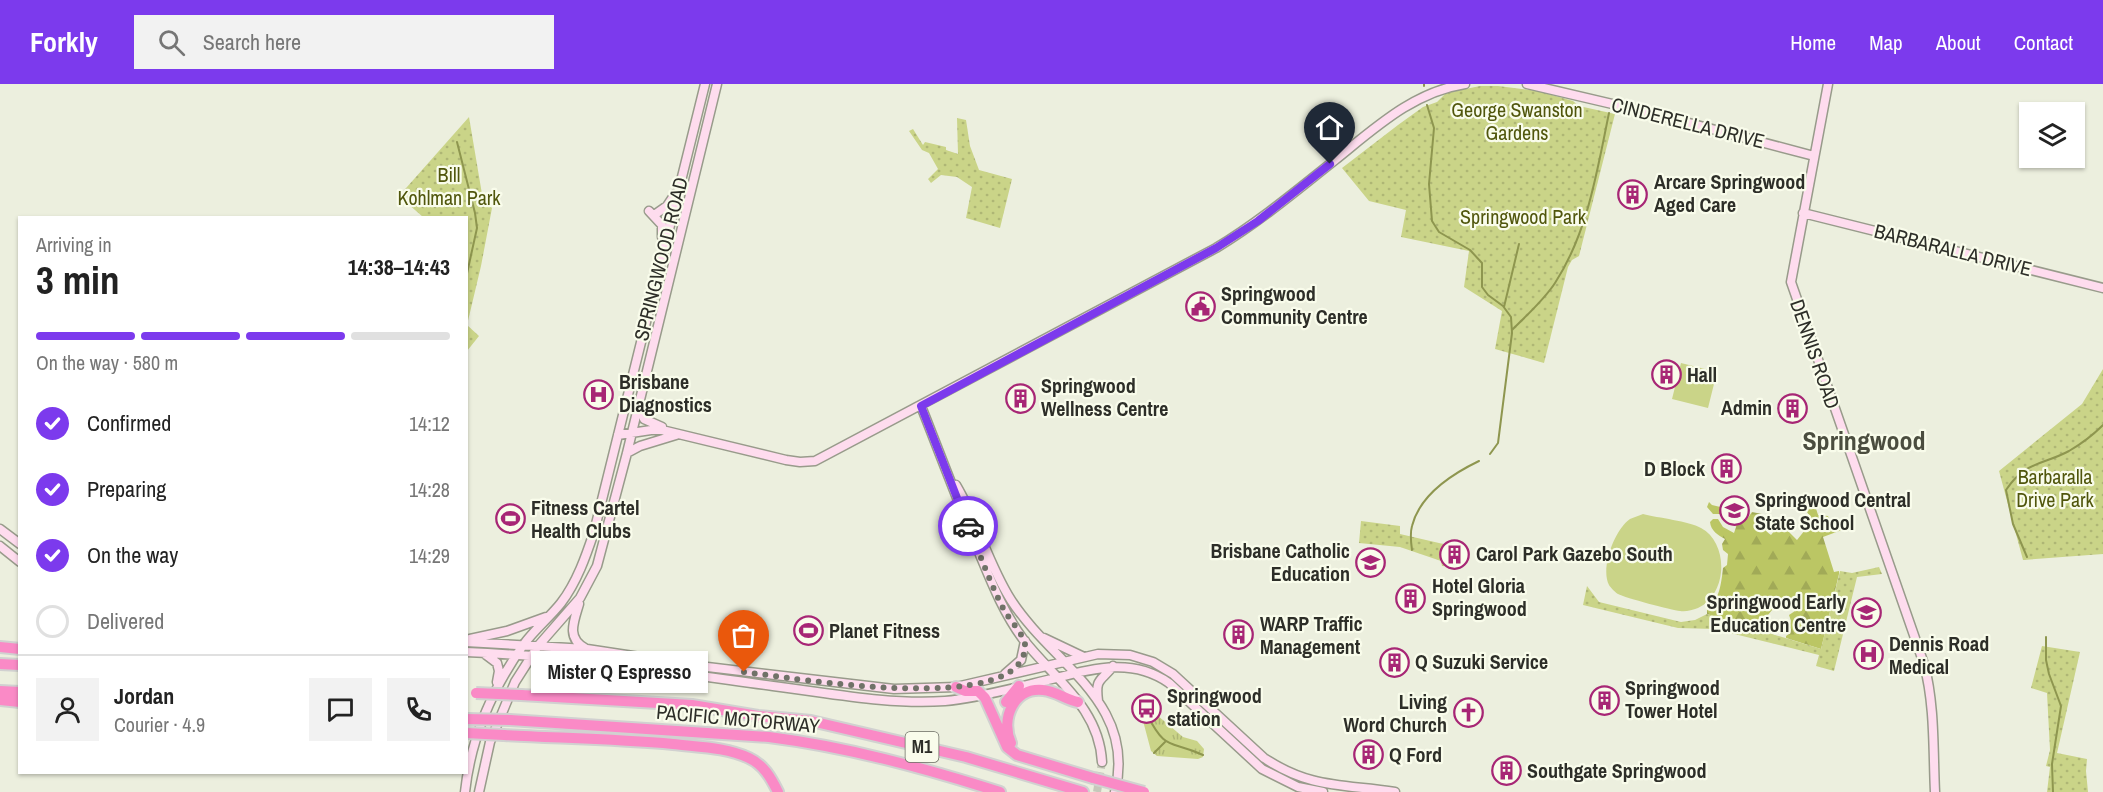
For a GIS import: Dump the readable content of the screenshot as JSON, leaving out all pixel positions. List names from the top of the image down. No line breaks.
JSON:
{"streets":{"highway":["PACIFIC MOTORWAY","M1"],"street":["CINDERELLA DRIVE","BARBARALLA DRIVE","SPRINGWOOD ROAD","DENNIS ROAD"]},"crossings":[["CINDERELLA DRIVE","DENNIS ROAD"],["BARBARALLA DRIVE","DENNIS ROAD"]],"districts":["Springwood"],"parks":["George Swanston Gardens","Bill Kohlman Park","Springwood Park","Barbaralla Drive Park"],"places":{"building":["Arcare Springwood Aged Care","Hall","Springwood Wellness Centre","Admin","D Block","Carol Park Gazebo South","Hotel Gloria Springwood","WARP Traffic Management","Q Suzuki Service","Springwood Tower Hotel","Q Ford","Southgate Springwood"],"public building":["Springwood Community Centre"],"hospital":["Brisbane Diagnostics","Dennis Road Medical"],"school or university":["Springwood Central State School","Brisbane Catholic Education","Springwood Early Education Centre"],"sports":["Fitness Cartel Health Clubs","Planet Fitness"],"other":["Mister Q Espresso"],"bus stop":["Springwood station"],"church":["Living Word Church"]},"page":{"header":"Forkly","search":"Search here","nav":["Home","Map","About","Contact"],"heading":["3 min","Arriving in","14:38–14:43"],"panel":["Jordan","Courier · 4.9"],"bar":"On the way · 580 m","list":[["Confirmed","14:12"],["Preparing","14:28"],["On the way","14:29"],"Delivered"],"bubble":"Mister Q Espresso"}}
